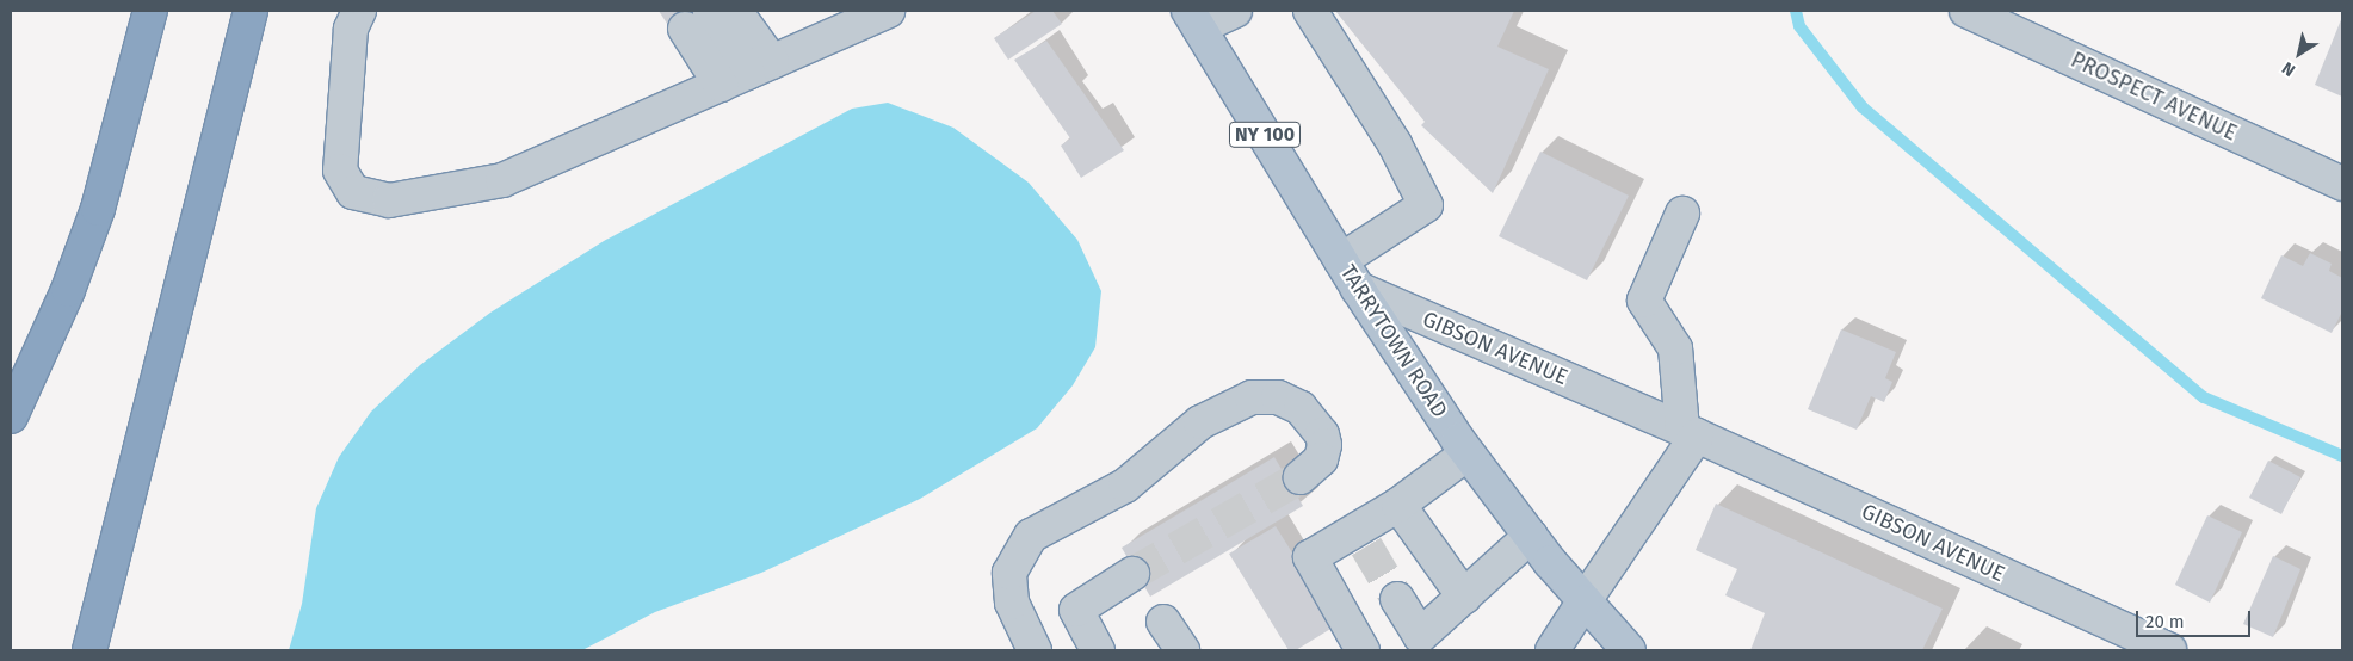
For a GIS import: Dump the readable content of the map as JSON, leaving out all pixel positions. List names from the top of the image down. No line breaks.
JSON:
{"streets":{"main road":["NY 100","TARRYTOWN ROAD"],"street":["PROSPECT AVENUE","GIBSON AVENUE"]},"crossings":[["TARRYTOWN ROAD","GIBSON AVENUE"]],"scale_bar":"20 m","north":"bottom left"}
